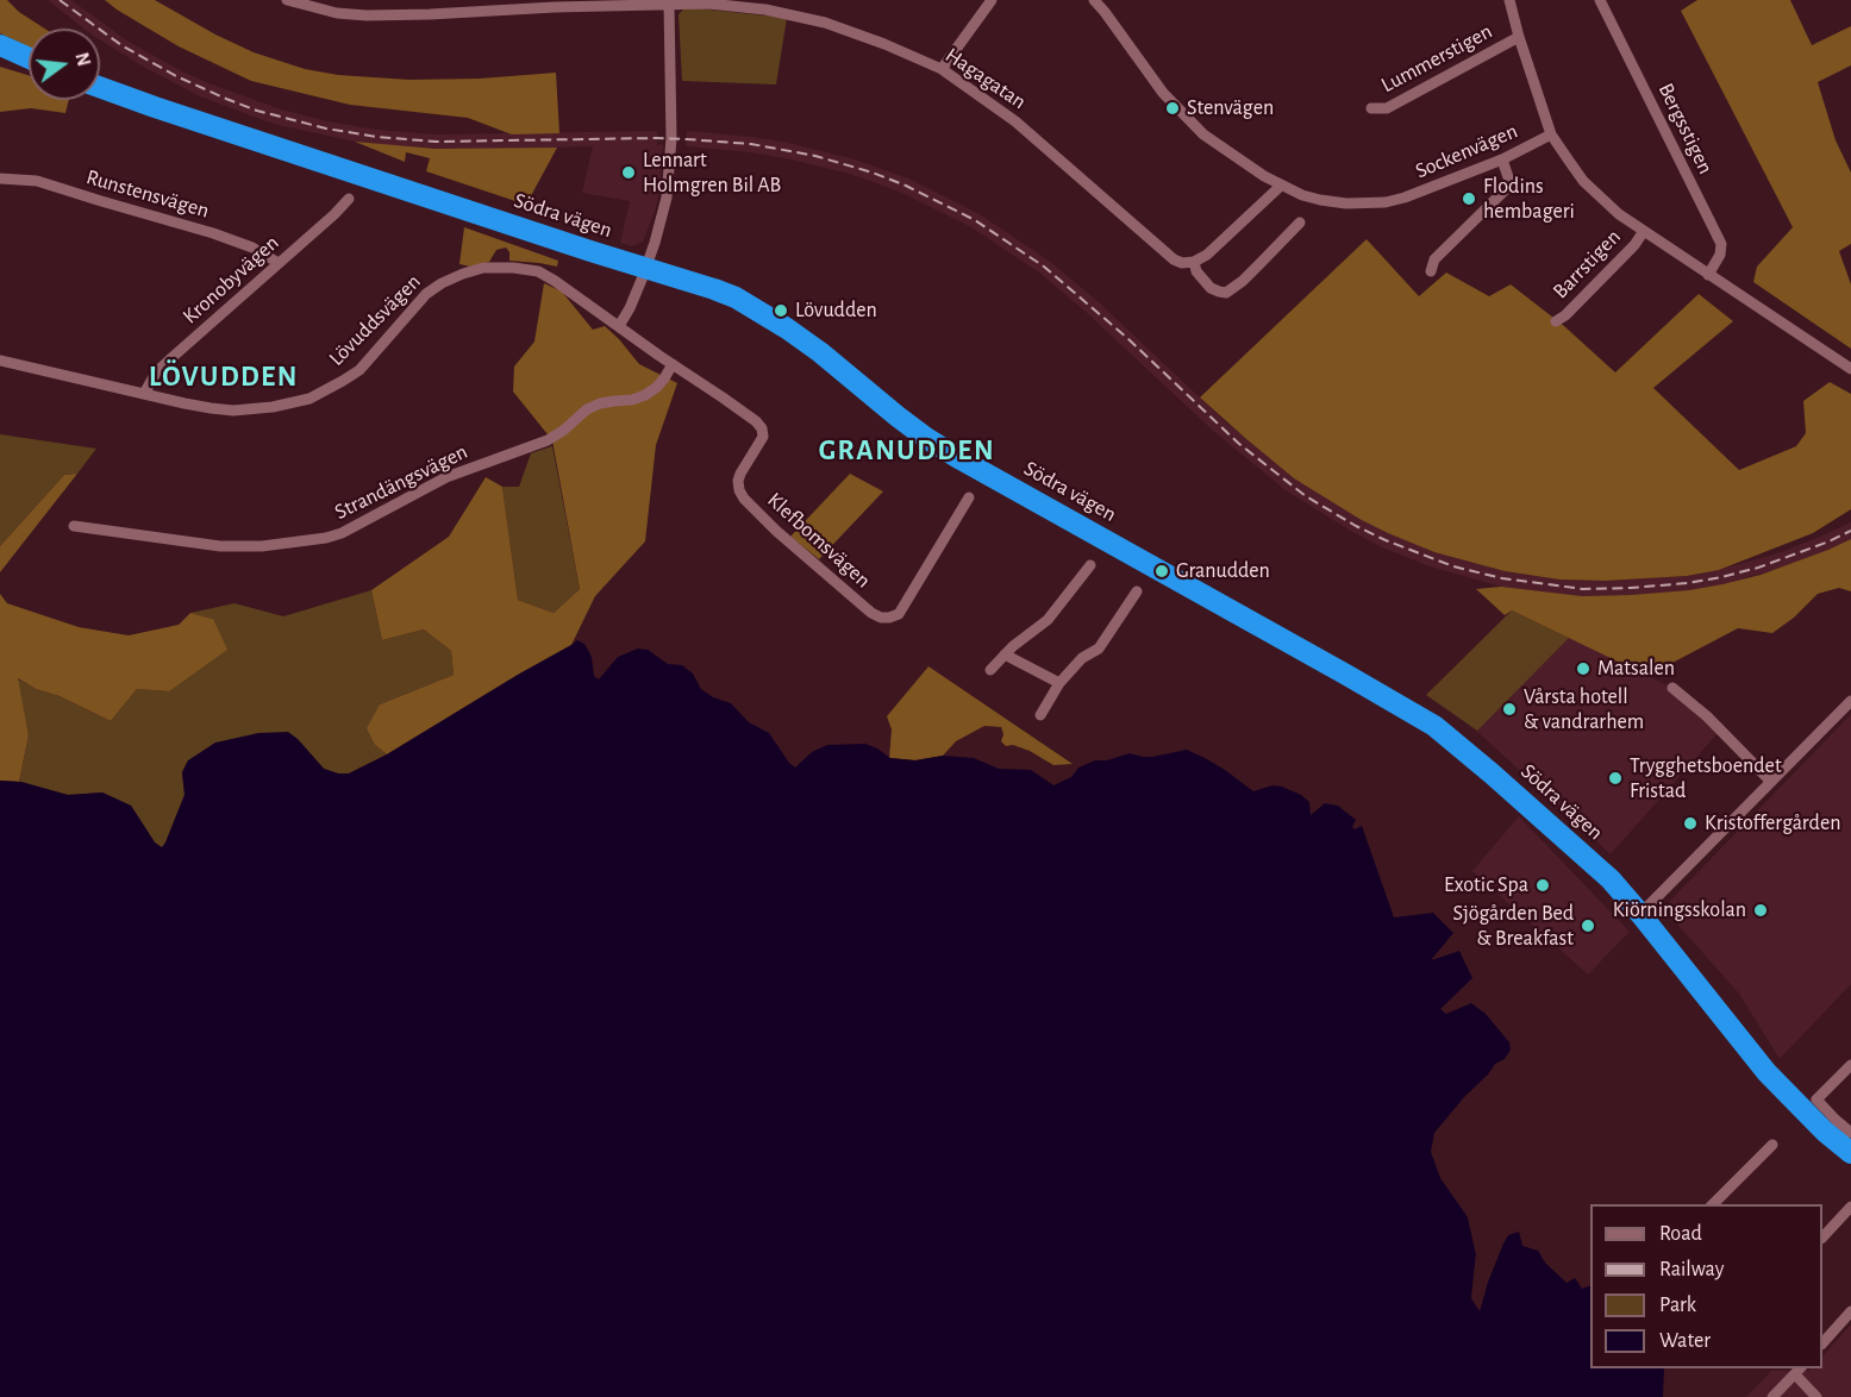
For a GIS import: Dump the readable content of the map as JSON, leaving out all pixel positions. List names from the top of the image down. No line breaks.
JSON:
{"streets":{"highway":["Södra vägen"],"street":["Lummerstigen","Hagagatan","Bergsstigen","Sockenvägen","Runstensvägen","Barrstigen","Kronobyvägen","Lövuddsvägen","Strandängsvägen","Klefbomsvägen"]},"crossings":[["Bergsstigen","Sockenvägen"],["Sockenvägen","Barrstigen"],["Runstensvägen","Kronobyvägen"],["Kronobyvägen","Lövuddsvägen"],["Lövuddsvägen","Klefbomsvägen"],["Strandängsvägen","Klefbomsvägen"]],"districts":["LÖVUDDEN","GRANUDDEN"],"places":["Stenvägen","Lennart Holmgren Bil AB","Flodins hembageri","Lövudden","Granudden","Matsalen","Vårsta hotell & vandrarhem","Trygghetsboendet Fristad","Kristoffergården","Exotic Spa","Kiörningsskolan","Sjögården Bed & Breakfast"],"legend":["Road","Railway","Park","Water"],"north":"right"}
